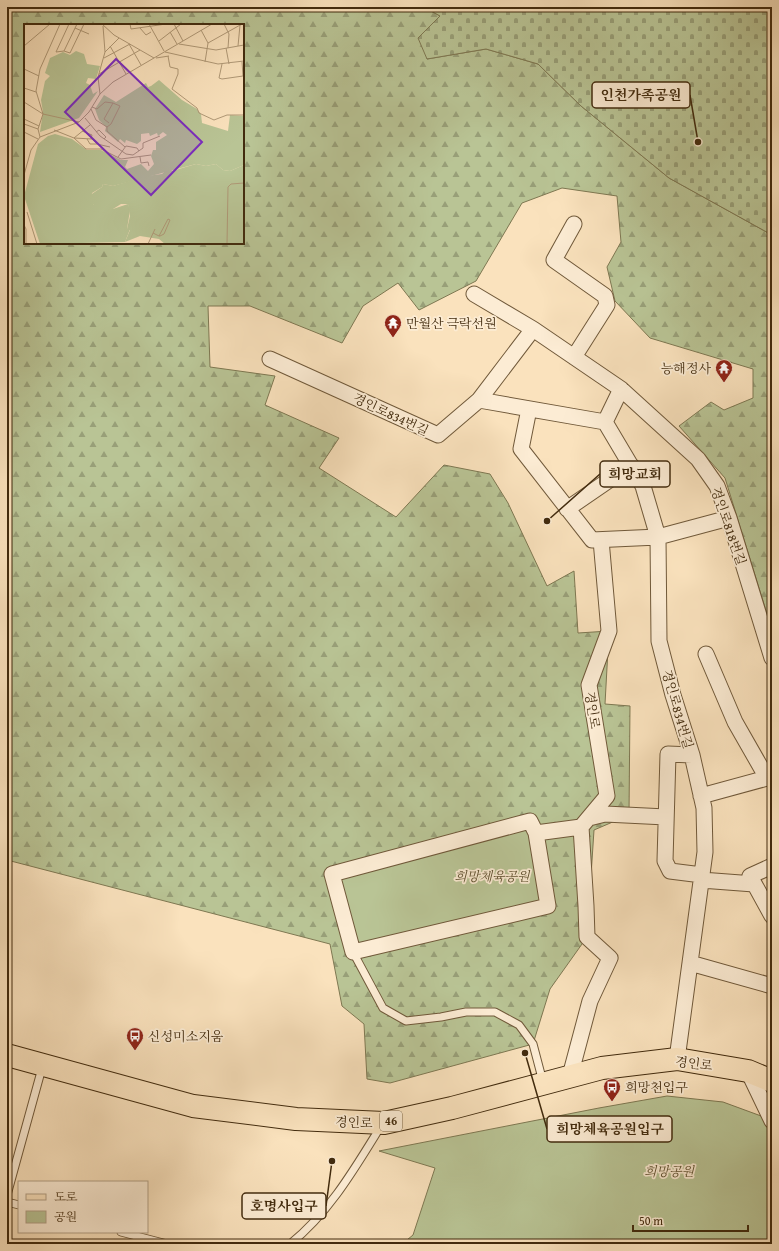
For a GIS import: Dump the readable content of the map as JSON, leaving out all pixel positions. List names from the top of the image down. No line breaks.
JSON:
{"streets":{"main road":["경인로","46"],"street":["경인로834번길","경인로818번길"]},"crossings":[["경인로834번길","경인로"]],"parks":["희망체육공원","희망공원"],"places":{"other":["인천가족공원","희망교회","희망체육공원입구","호명사입구"],"temple":["만월산 극락선원","능해정사"],"bus stop":["신성미소지움","희망천입구"]},"legend":["도로","공원"],"scale_bar":"50 m"}
